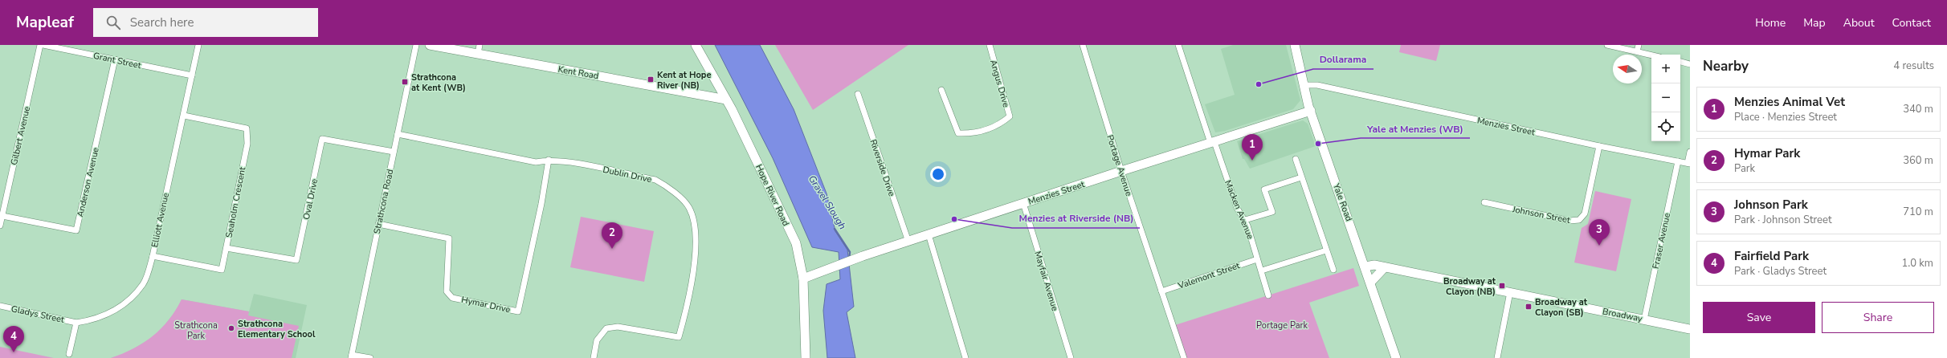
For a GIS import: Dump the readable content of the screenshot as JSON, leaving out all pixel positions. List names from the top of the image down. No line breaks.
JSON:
{"streets":{"street":["Grant Street","Kent Road","Angus Drive","Menzies Street","Gilbert Avenue","Portage Avenue","Riverside Drive","Dublin Drive","Anderson Avenue","Hope River Road","Oval Drive","Strathcona Road","Seaholm Crescent","Yale Road","Macken Avenue","Johnson Street","Elliott Avenue","Fraser Avenue","Valemont Street","Mayfair Avenue","Hymar Drive","Gladys Street","Broadway"]},"crossings":[["Grant Street","Anderson Avenue"],["Grant Street","Elliott Avenue"],["Kent Road","Hope River Road"],["Menzies Street","Portage Avenue"],["Menzies Street","Riverside Drive"],["Menzies Street","Hope River Road"],["Menzies Street","Yale Road"],["Menzies Street","Macken Avenue"],["Menzies Street","Johnson Street"],["Menzies Street","Fraser Avenue"],["Menzies Street","Mayfair Avenue"],["Gilbert Avenue","Anderson Avenue"],["Portage Avenue","Valemont Street"],["Dublin Drive","Strathcona Road"],["Dublin Drive","Hymar Drive"],["Oval Drive","Strathcona Road"],["Oval Drive","Seaholm Crescent"],["Strathcona Road","Hymar Drive"],["Seaholm Crescent","Elliott Avenue"],["Yale Road","Broadway"],["Macken Avenue","Valemont Street"],["Elliott Avenue","Gladys Street"],["Fraser Avenue","Broadway"]],"water":["Gravel Slough"],"parks":["Strathcona Park","Portage Park"],"places":{"transit":["Kent at Hope River (NB)","Strathcona at Kent (WB)","Broadway at Clayon (NB)","Broadway at Clayon (SB)"],"other":["Dollarama","Yale at Menzies (WB)","Menzies at Riverside (NB)","Strathcona Elementary School"]},"north":"left","page":{"header":"Mapleaf","search":"Search here","nav":["Home","Map","About","Contact"],"heading":["Nearby","4 results"],"map_buttons":["+","−"],"list":[{"mark":"1","name":"Menzies Animal Vet","note":"Place · Menzies Street","value":"340 m"},{"mark":"2","name":"Hymar Park","note":"Park","value":"360 m"},{"mark":"3","name":"Johnson Park","note":"Park · Johnson Street","value":"710 m"},{"mark":"4","name":"Fairfield Park","note":"Park · Gladys Street","value":"1.0 km"}],"pins":["1","3","2","4"],"buttons":["Save","Share"]}}
